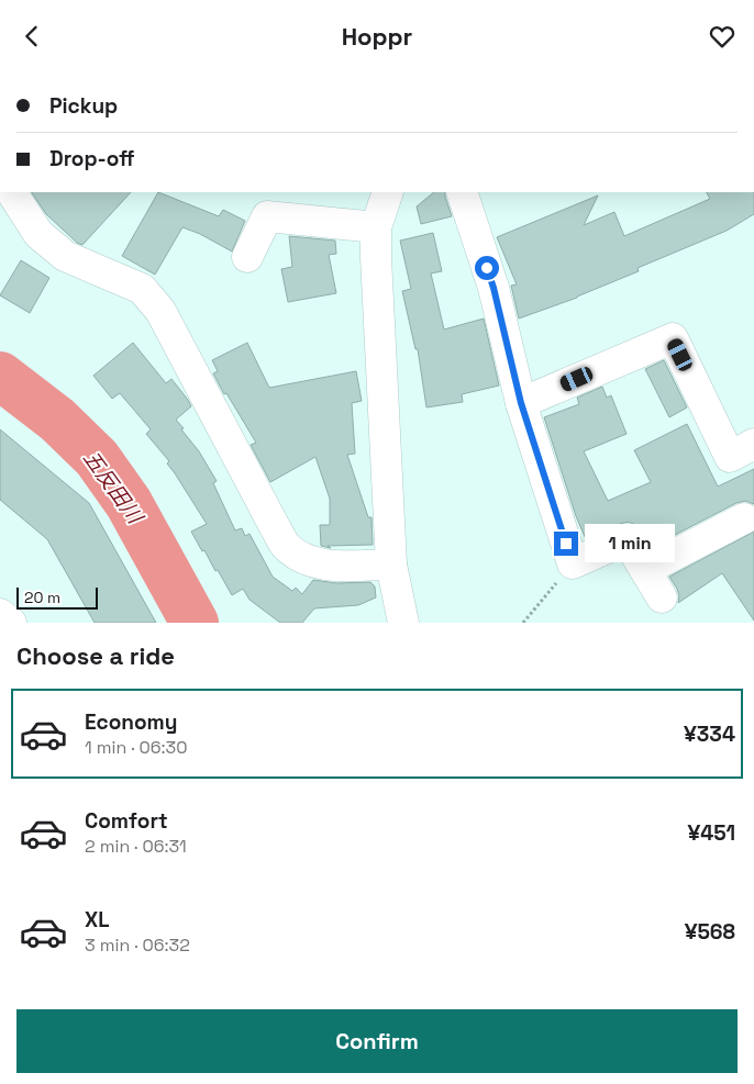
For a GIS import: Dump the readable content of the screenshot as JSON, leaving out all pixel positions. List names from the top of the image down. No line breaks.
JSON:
{"water":["五反田川"],"scale_bar":"20 m","page":{"header":"Hoppr","banner":["Pickup","Drop-off"],"bubble":"1 min","scale":"20 m","heading":"Choose a ride","list":[{"name":"Economy","note":"1 min · 06:30","value":"¥334"},{"name":"Comfort","note":"2 min · 06:31","value":"¥451"},{"name":"XL","note":"3 min · 06:32","value":"¥568"}],"buttons":"Confirm"}}
